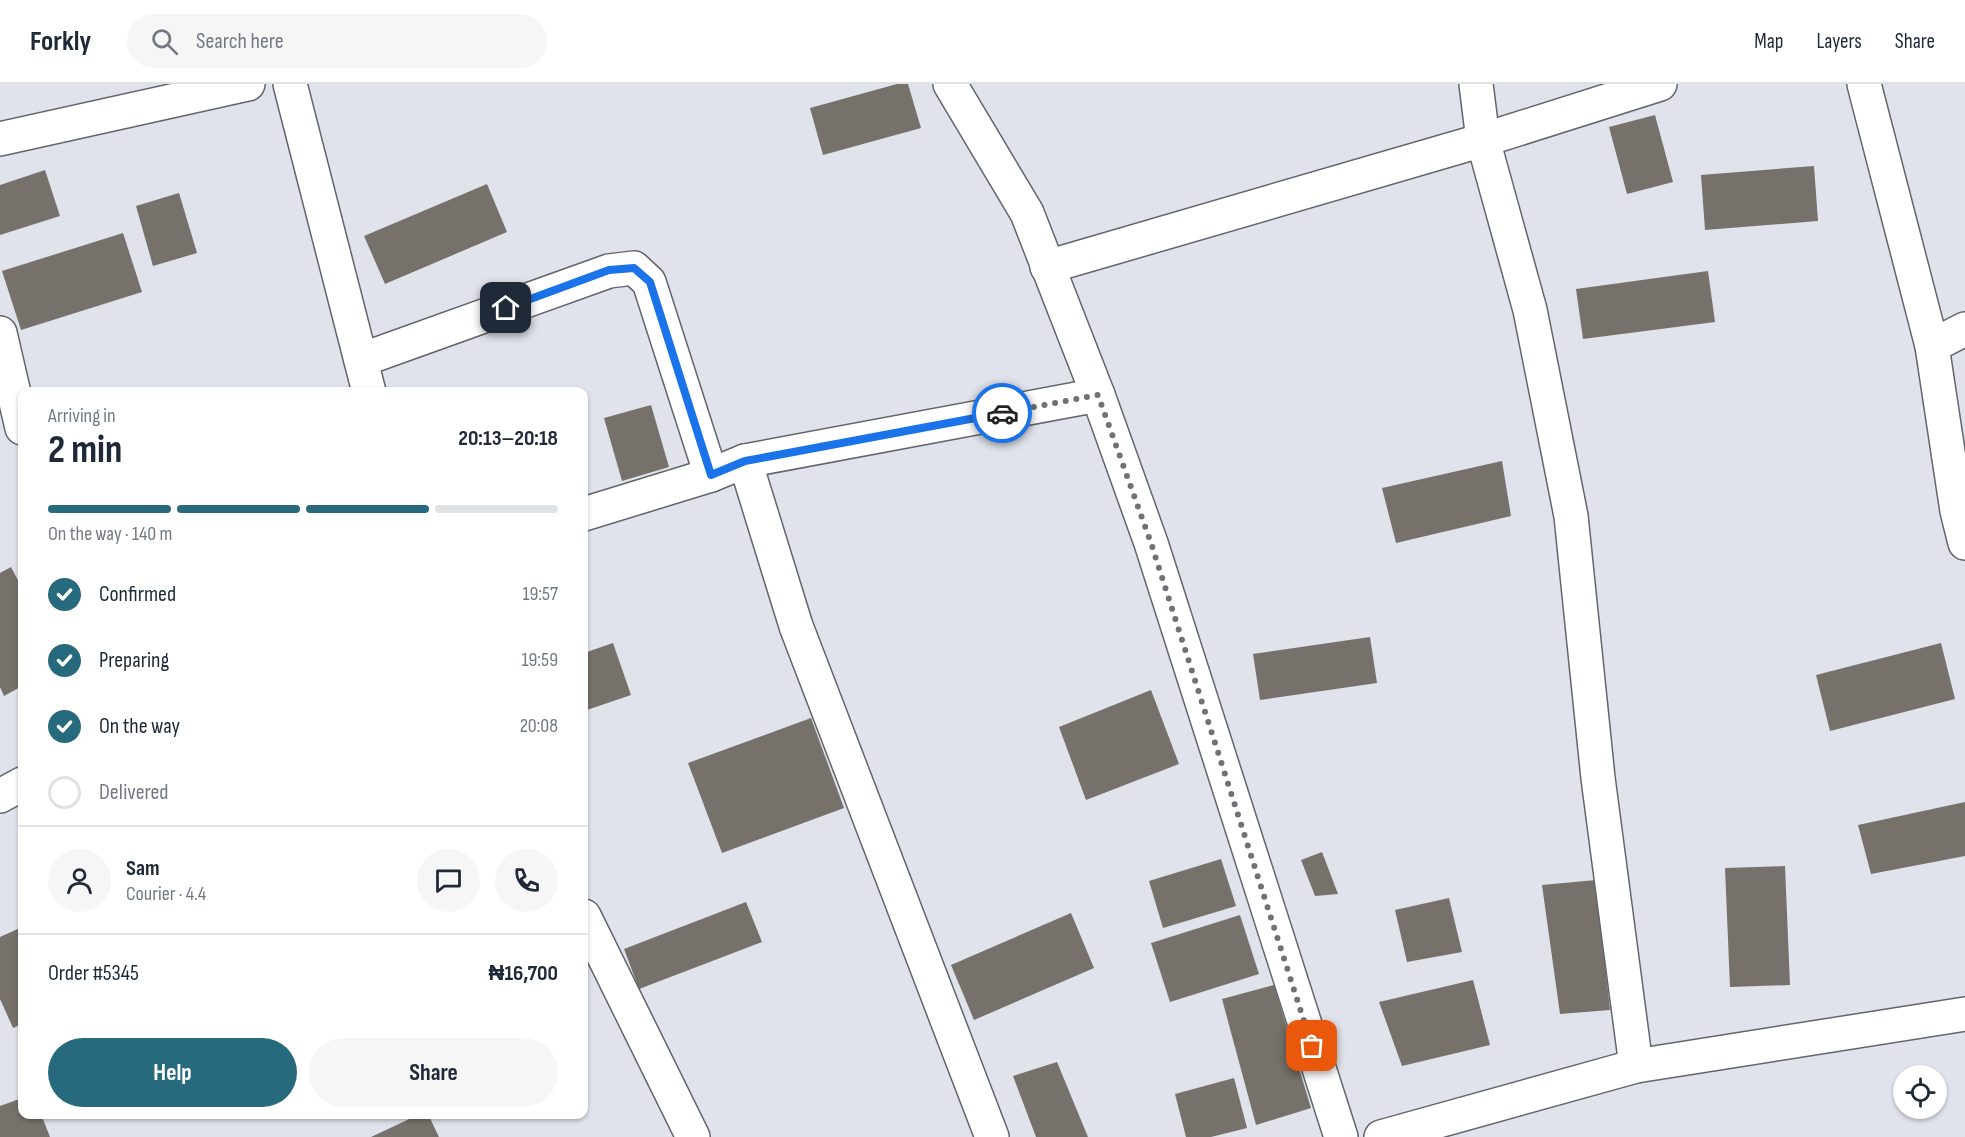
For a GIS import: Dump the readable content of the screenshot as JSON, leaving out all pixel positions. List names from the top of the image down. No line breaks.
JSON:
{"page":{"header":"Forkly","search":"Search here","nav":["Map","Layers","Share"],"heading":["2 min","Arriving in","20:13–20:18"],"panel":["Sam","Courier · 4.4","Order #5345","₦16,700"],"bar":"On the way · 140 m","list":[["Confirmed","19:57"],["Preparing","19:59"],["On the way","20:08"],"Delivered"],"buttons":["Help","Share"]}}
